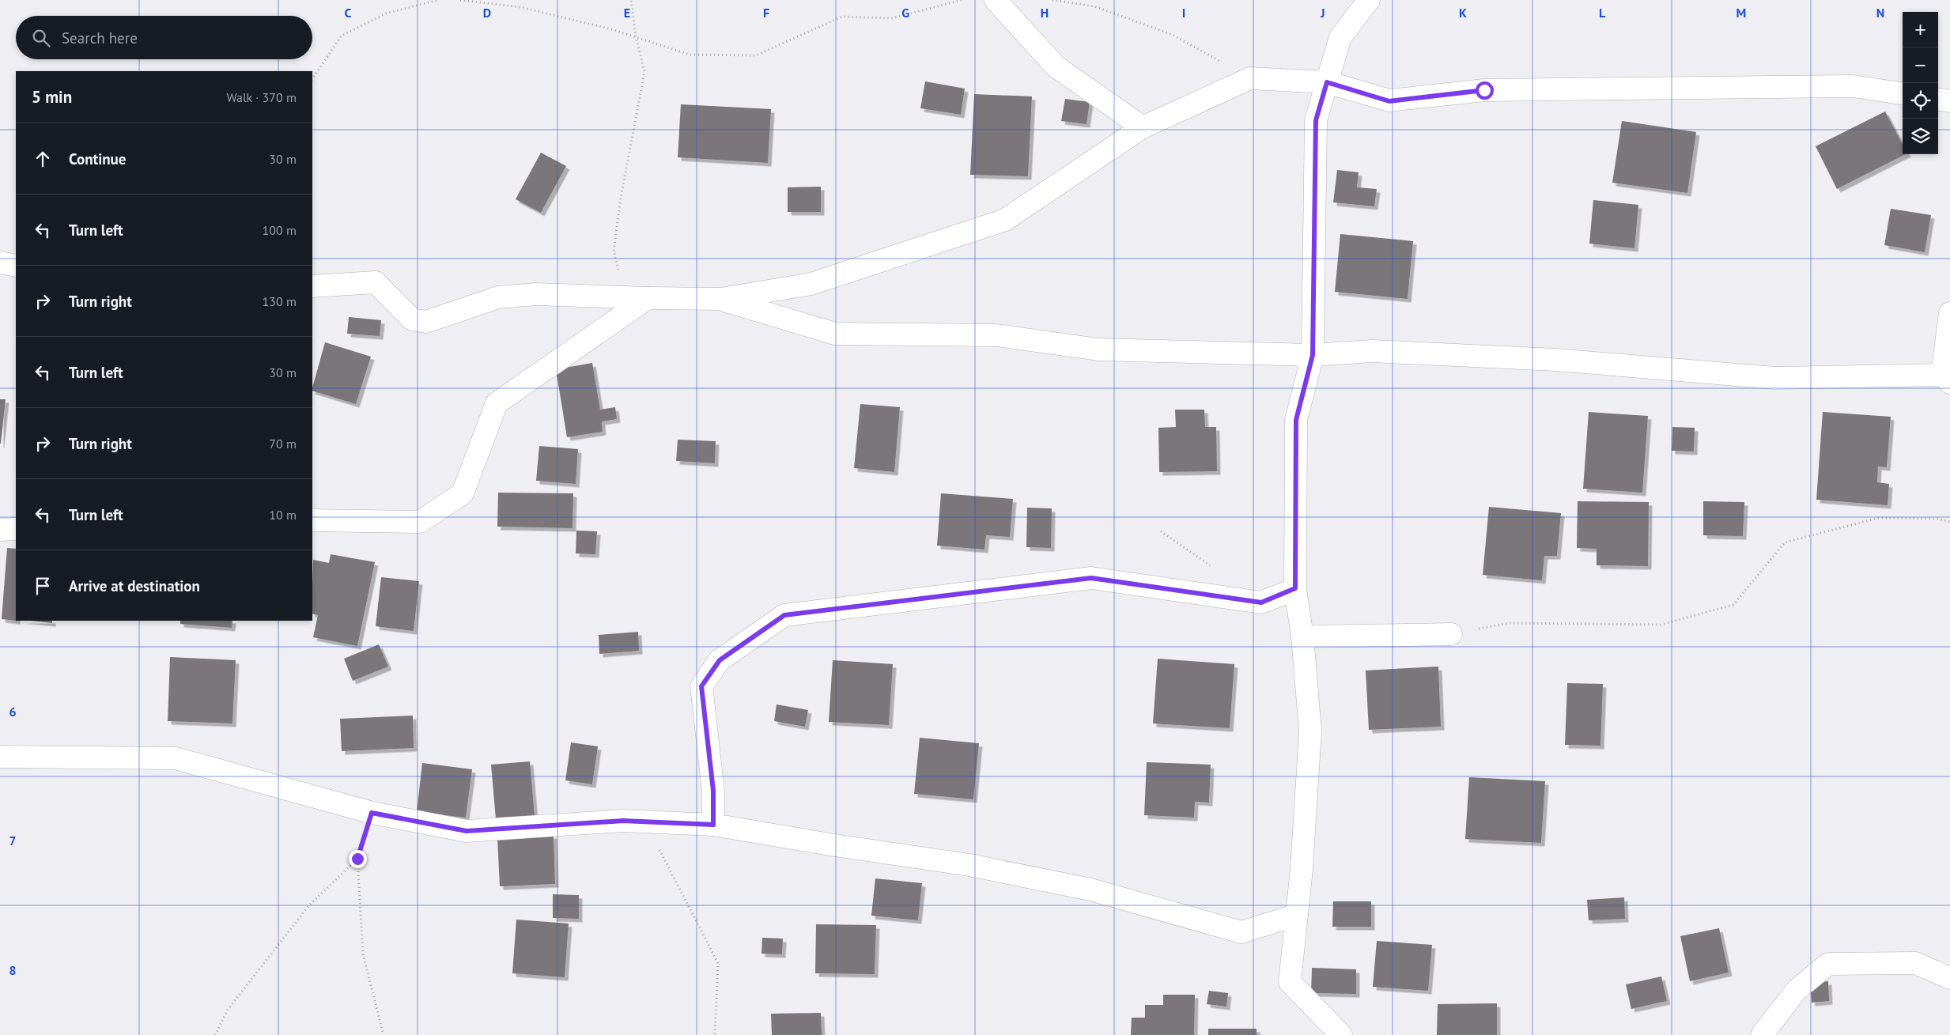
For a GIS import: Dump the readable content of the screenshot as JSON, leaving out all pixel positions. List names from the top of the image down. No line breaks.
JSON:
{"page":{"map_buttons":["+","−"],"search":"Search here","heading":["5 min","Walk · 370 m"],"list":[["Continue","30 m"],["Turn left","100 m"],["Turn right","130 m"],["Turn left","30 m"],["Turn right","70 m"],["Turn left","10 m"],"Arrive at destination"]},"grid":{"columns":["C","D","E","F","G","H","I","J","K","L","M","N"],"rows":["6","7","8"]}}
